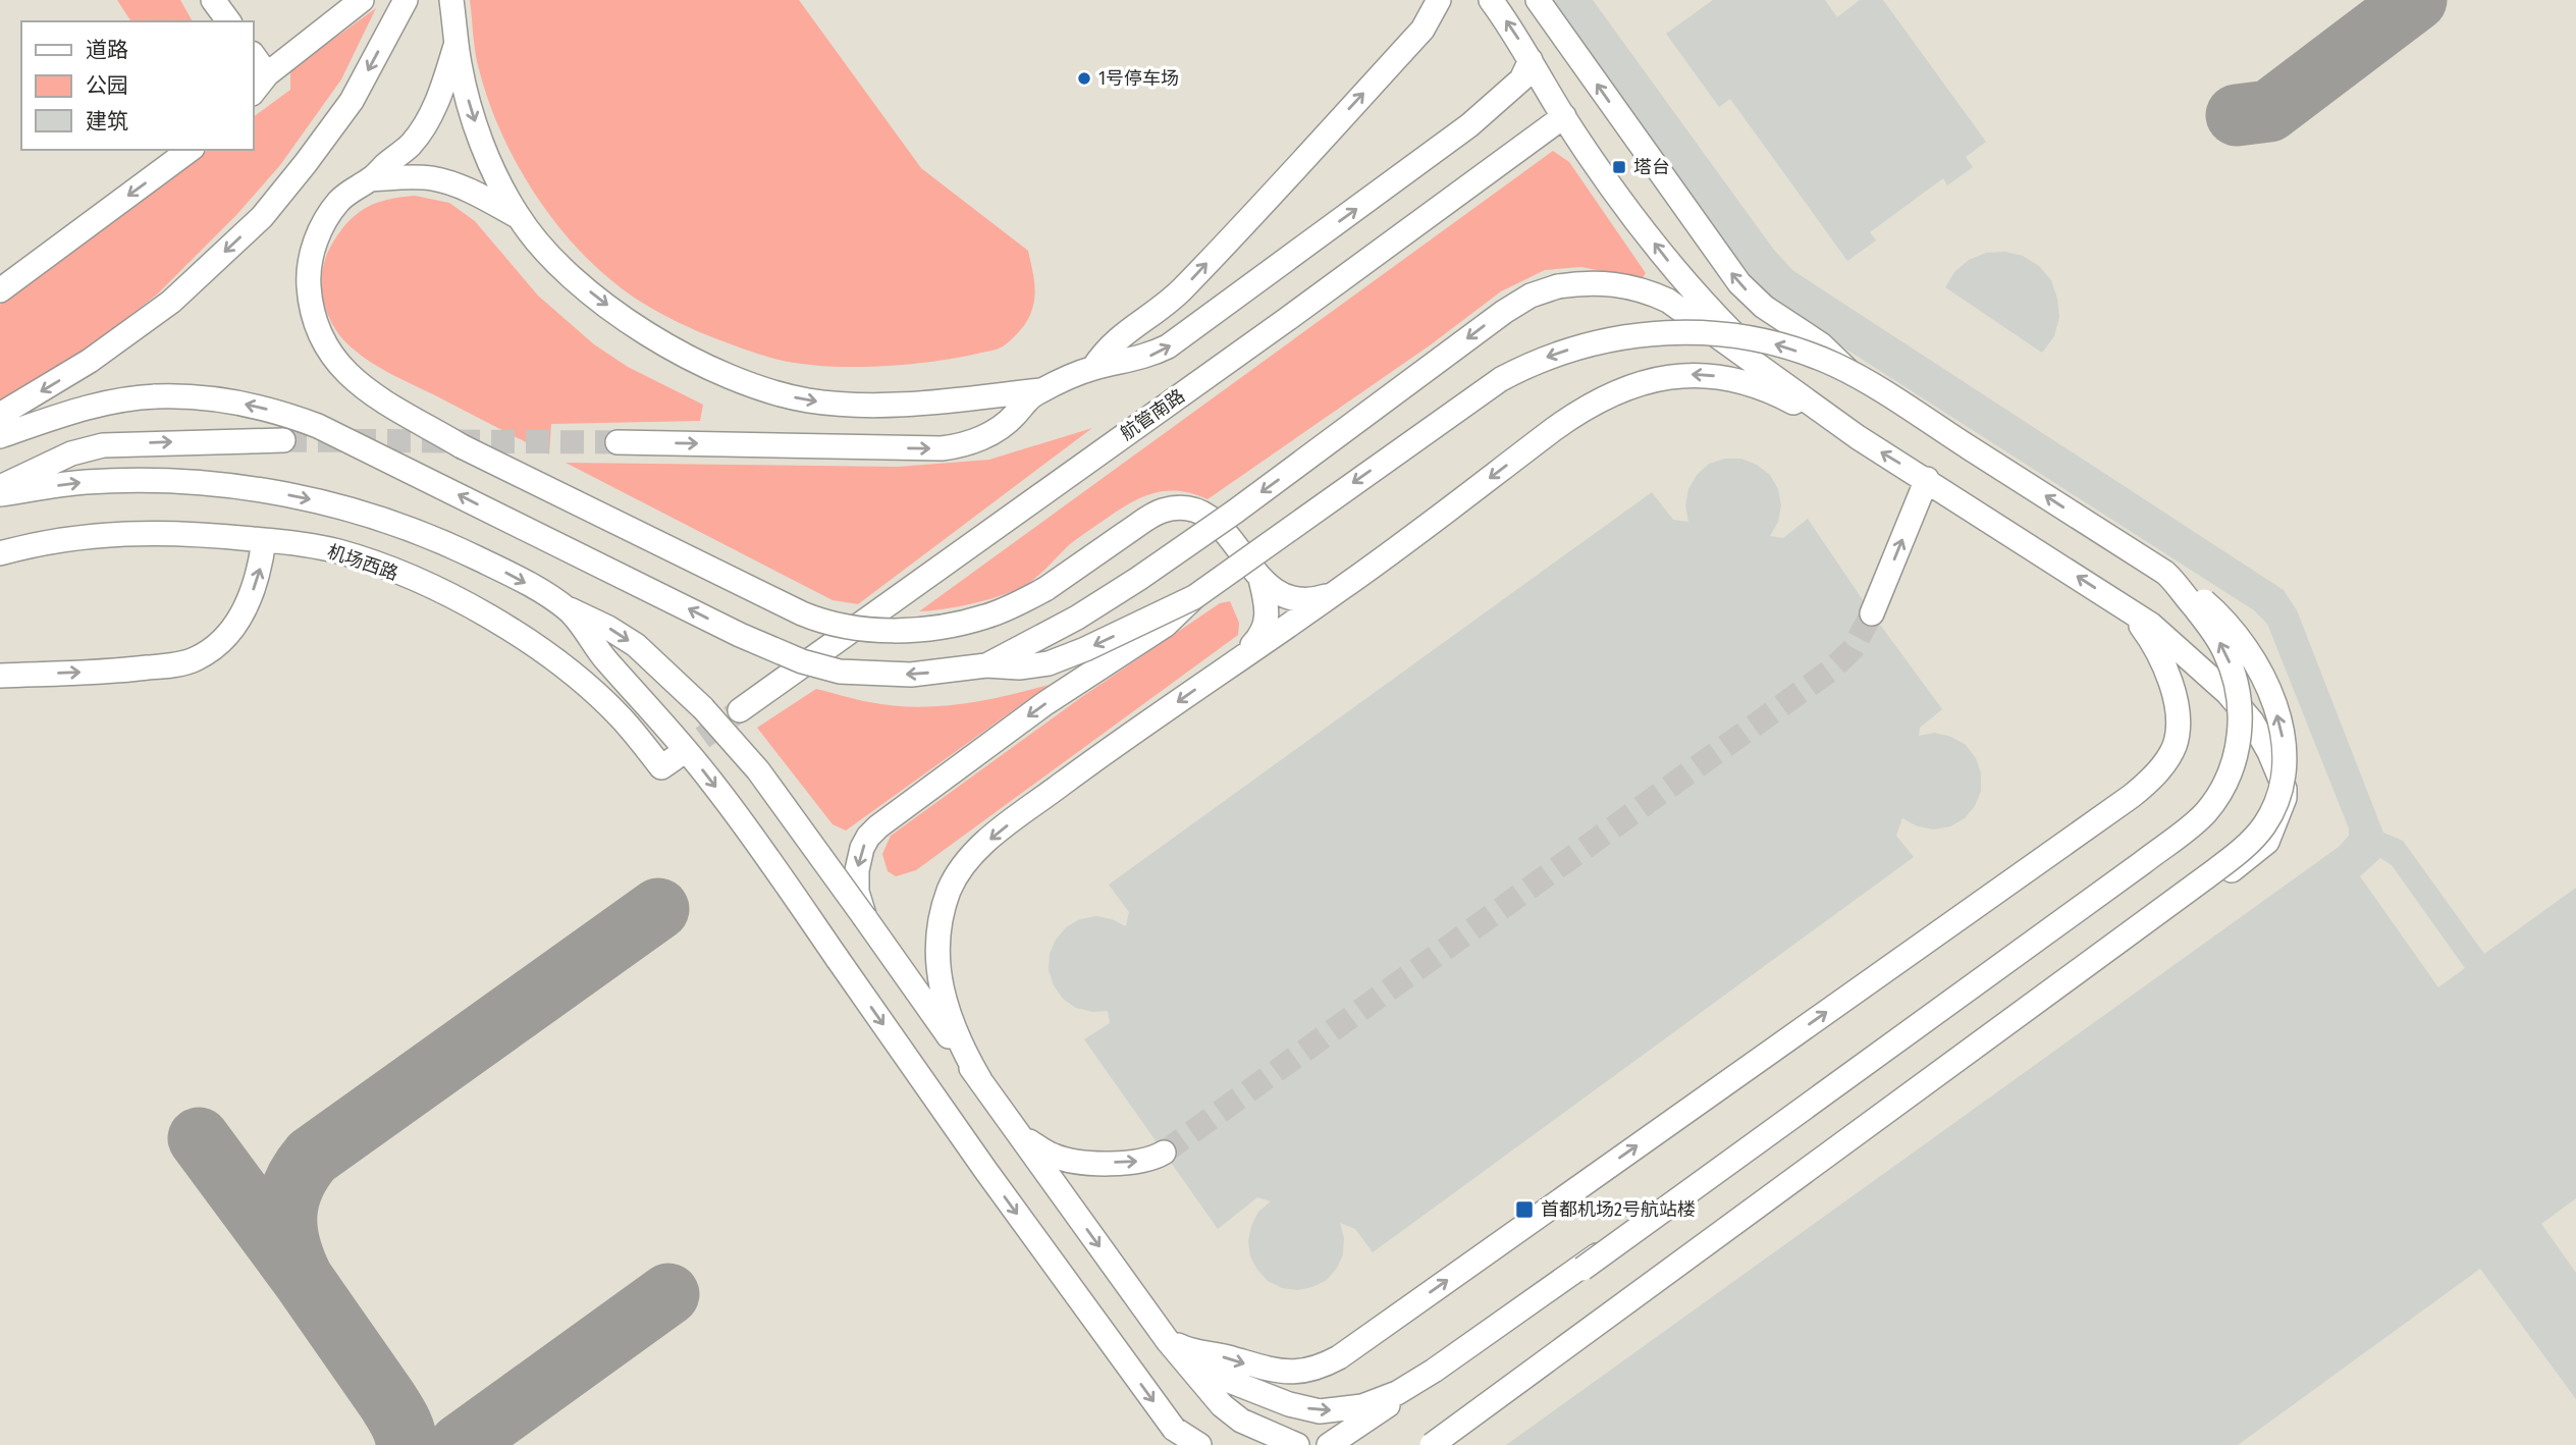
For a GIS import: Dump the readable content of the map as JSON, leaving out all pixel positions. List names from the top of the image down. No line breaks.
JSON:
{"streets":{"street":["航管南路","机场西路"]},"places":{"other":["1号停车场"],"transit":["塔台","首都机场2号航站楼"]},"legend":["道路","公园","建筑"]}
